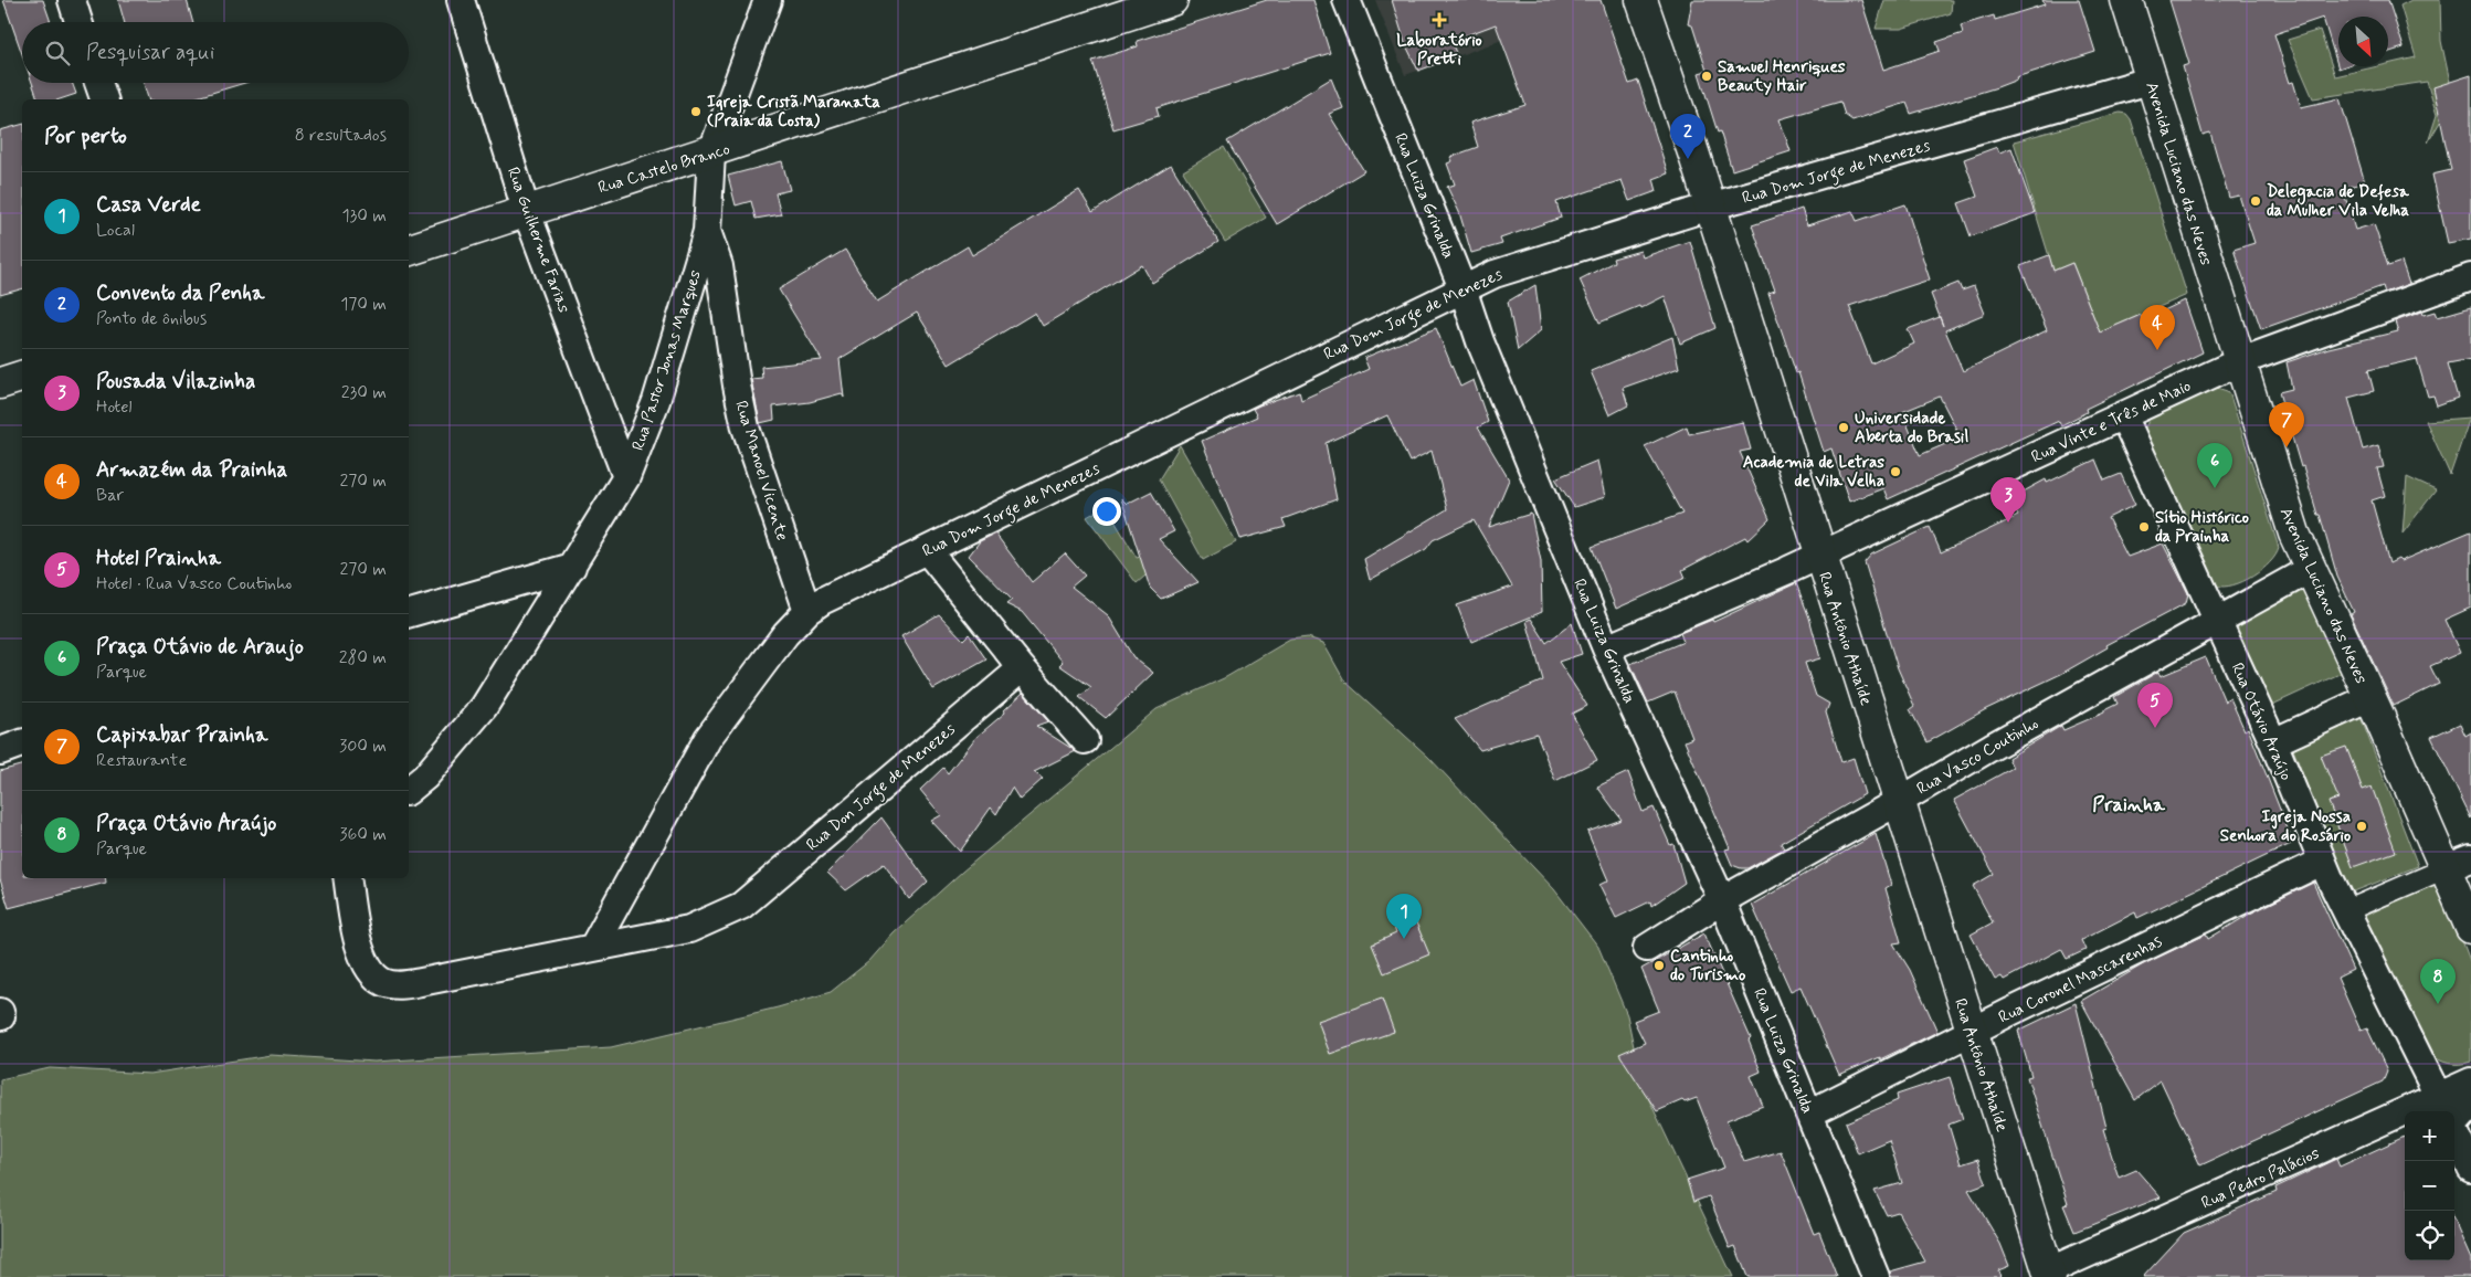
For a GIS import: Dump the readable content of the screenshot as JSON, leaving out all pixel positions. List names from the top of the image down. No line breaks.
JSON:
{"streets":{"main road":["Rua Castelo Branco","Avenida Luciano das Neves","Rua Antônio Athaíde"],"street":["Rua Dom Jorge de Menezes","Rua Luiza Grinalda","Rua Guilherme Farias","Rua Pastor Jonas Marques","Rua Vinte e Três de Maio","Rua Manoel Vicente","Rua Otávio Araújo","Rua Vasco Coutinho","Rua Don Jorge de Menezes","Rua Coronel Mascarenhas","Rua Pedro Palácios"]},"crossings":[["Rua Castelo Branco","Rua Guilherme Farias"],["Rua Castelo Branco","Rua Pastor Jonas Marques"],["Rua Dom Jorge de Menezes","Avenida Luciano das Neves"],["Rua Dom Jorge de Menezes","Rua Luiza Grinalda"],["Rua Dom Jorge de Menezes","Rua Manoel Vicente"],["Rua Dom Jorge de Menezes","Rua Antônio Athaíde"],["Avenida Luciano das Neves","Rua Vinte e Três de Maio"],["Avenida Luciano das Neves","Rua Vasco Coutinho"],["Rua Luiza Grinalda","Rua Vinte e Três de Maio"],["Rua Luiza Grinalda","Rua Vasco Coutinho"],["Rua Luiza Grinalda","Rua Coronel Mascarenhas"],["Rua Guilherme Farias","Rua Pastor Jonas Marques"],["Rua Pastor Jonas Marques","Rua Manoel Vicente"],["Rua Vinte e Três de Maio","Rua Antônio Athaíde"],["Rua Vinte e Três de Maio","Rua Otávio Araújo"],["Rua Antônio Athaíde","Rua Vasco Coutinho"],["Rua Antônio Athaíde","Rua Coronel Mascarenhas"],["Rua Antônio Athaíde","Rua Pedro Palácios"],["Rua Otávio Araújo","Rua Vasco Coutinho"],["Rua Otávio Araújo","Rua Coronel Mascarenhas"]],"districts":["Prainha"],"places":{"health":["Laboratório Pretti"],"other":["Samuel Henriques Beauty Hair","Igreja Cristã Maranata (Praia da Costa)","Delegacia de Defesa da Mulher Vila Velha","Universidade Aberta do Brasil","Academia de Letras de Vila Velha","Sítio Histórico da Prainha","Igreja Nossa Senhora do Rosário","Cantinho do Turismo"]},"north":"bottom right","page":{"search":"Pesquisar aqui","heading":["Por perto","8 resultados"],"pins":["2","4","7","6","3","5","1","8"],"list":[{"mark":"1","name":"Casa Verde","note":"Local","value":"130 m"},{"mark":"2","name":"Convento da Penha","note":"Ponto de ônibus","value":"170 m"},{"mark":"3","name":"Pousada Vilazinha","note":"Hotel","value":"230 m"},{"mark":"4","name":"Armazém da Prainha","note":"Bar","value":"270 m"},{"mark":"5","name":"Hotel Prainha","note":"Hotel · Rua Vasco Coutinho","value":"270 m"},{"mark":"6","name":"Praça Otávio de Araujo","note":"Parque","value":"280 m"},{"mark":"7","name":"Capixabar Prainha","note":"Restaurante","value":"300 m"},{"mark":"8","name":"Praça Otávio Araújo","note":"Parque","value":"360 m"}],"map_buttons":["+","−"]}}
